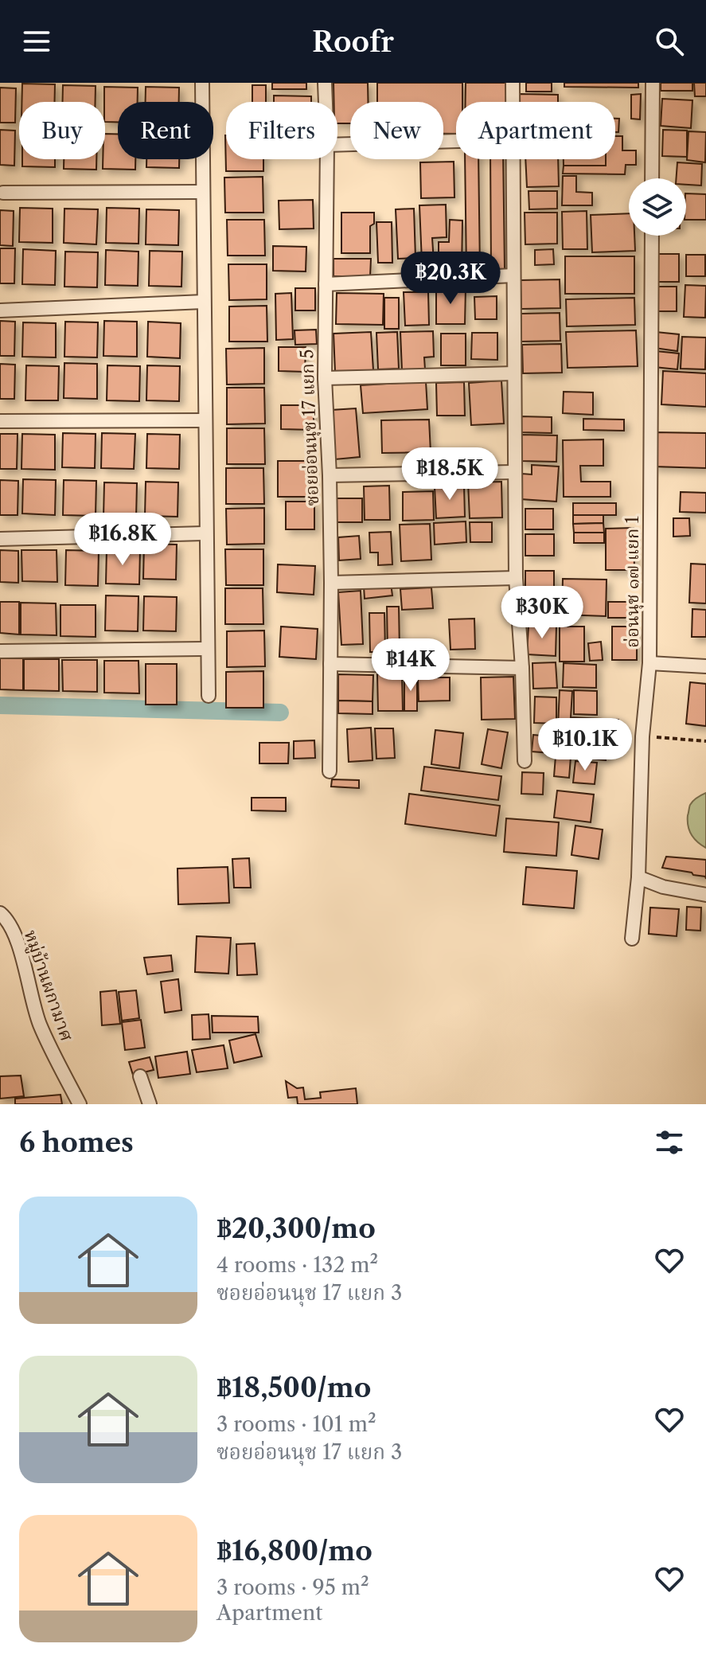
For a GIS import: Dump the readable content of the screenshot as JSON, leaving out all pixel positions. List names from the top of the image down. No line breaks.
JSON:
{"streets":{"street":["ซอยอ่อนนุช 17 แยก 5","อ่อนนุช ๑๗ แยก 1","หมู่บ้านผกามาศ"]},"page":{"header":"Roofr","chip":["Buy","Rent","Filters","New","Apartment"],"price":["฿20.3K","฿18.5K","฿16.8K","฿30K","฿14K","฿10.1K"],"heading":"6 homes","list":[{"name":"฿20,300/mo","note":"4 rooms · 132 m² · ซอยอ่อนนุช 17 แยก 3"},{"name":"฿18,500/mo","note":"3 rooms · 101 m² · ซอยอ่อนนุช 17 แยก 3"},{"name":"฿16,800/mo","note":"3 rooms · 95 m² · Apartment"}]}}
